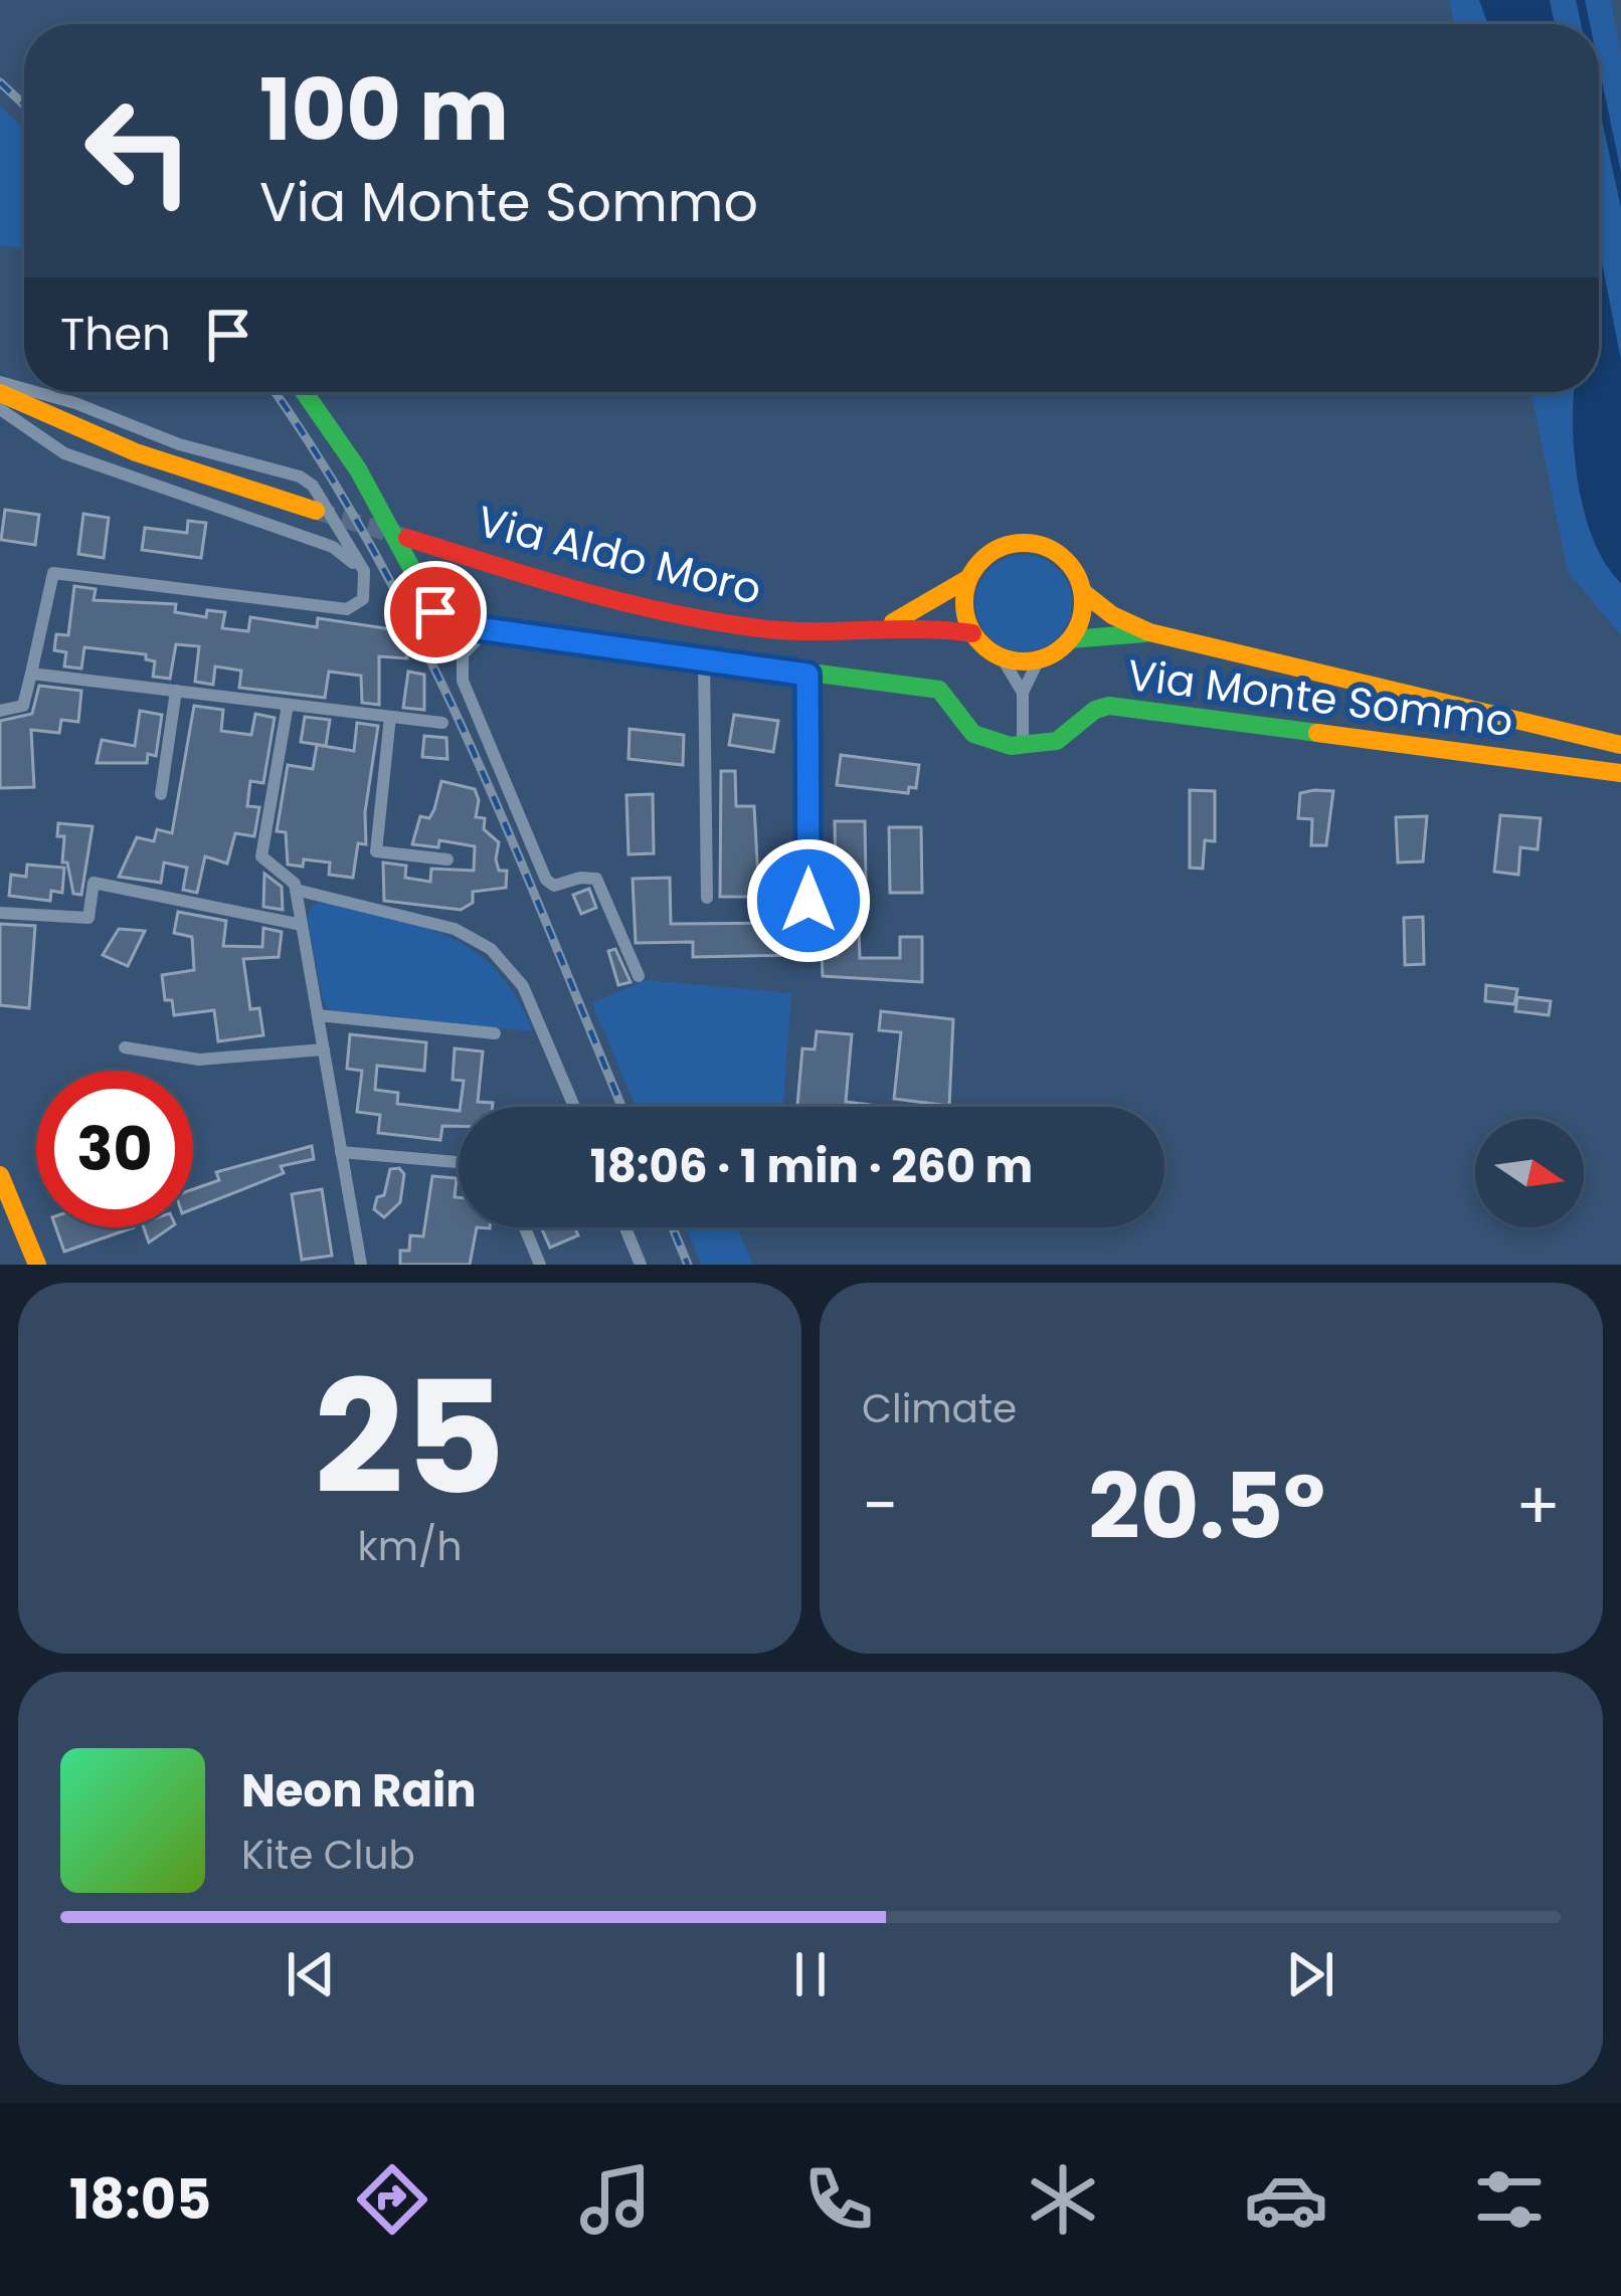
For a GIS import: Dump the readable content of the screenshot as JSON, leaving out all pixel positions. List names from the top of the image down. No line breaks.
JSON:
{"streets":{"main road":["Via Aldo Moro","Via Monte Sommo"]},"north":"right","page":{"turn":["100 m","Via Monte Sommo"],"then":"Then","limit":"30","trip":"18:06 · 1 min · 260 m","tile":[["25","km/h"],"Climate"],"heat":["−","20.5°","+"],"song":["Neon Rain","Kite Club"],"tabs":"18:05"}}
